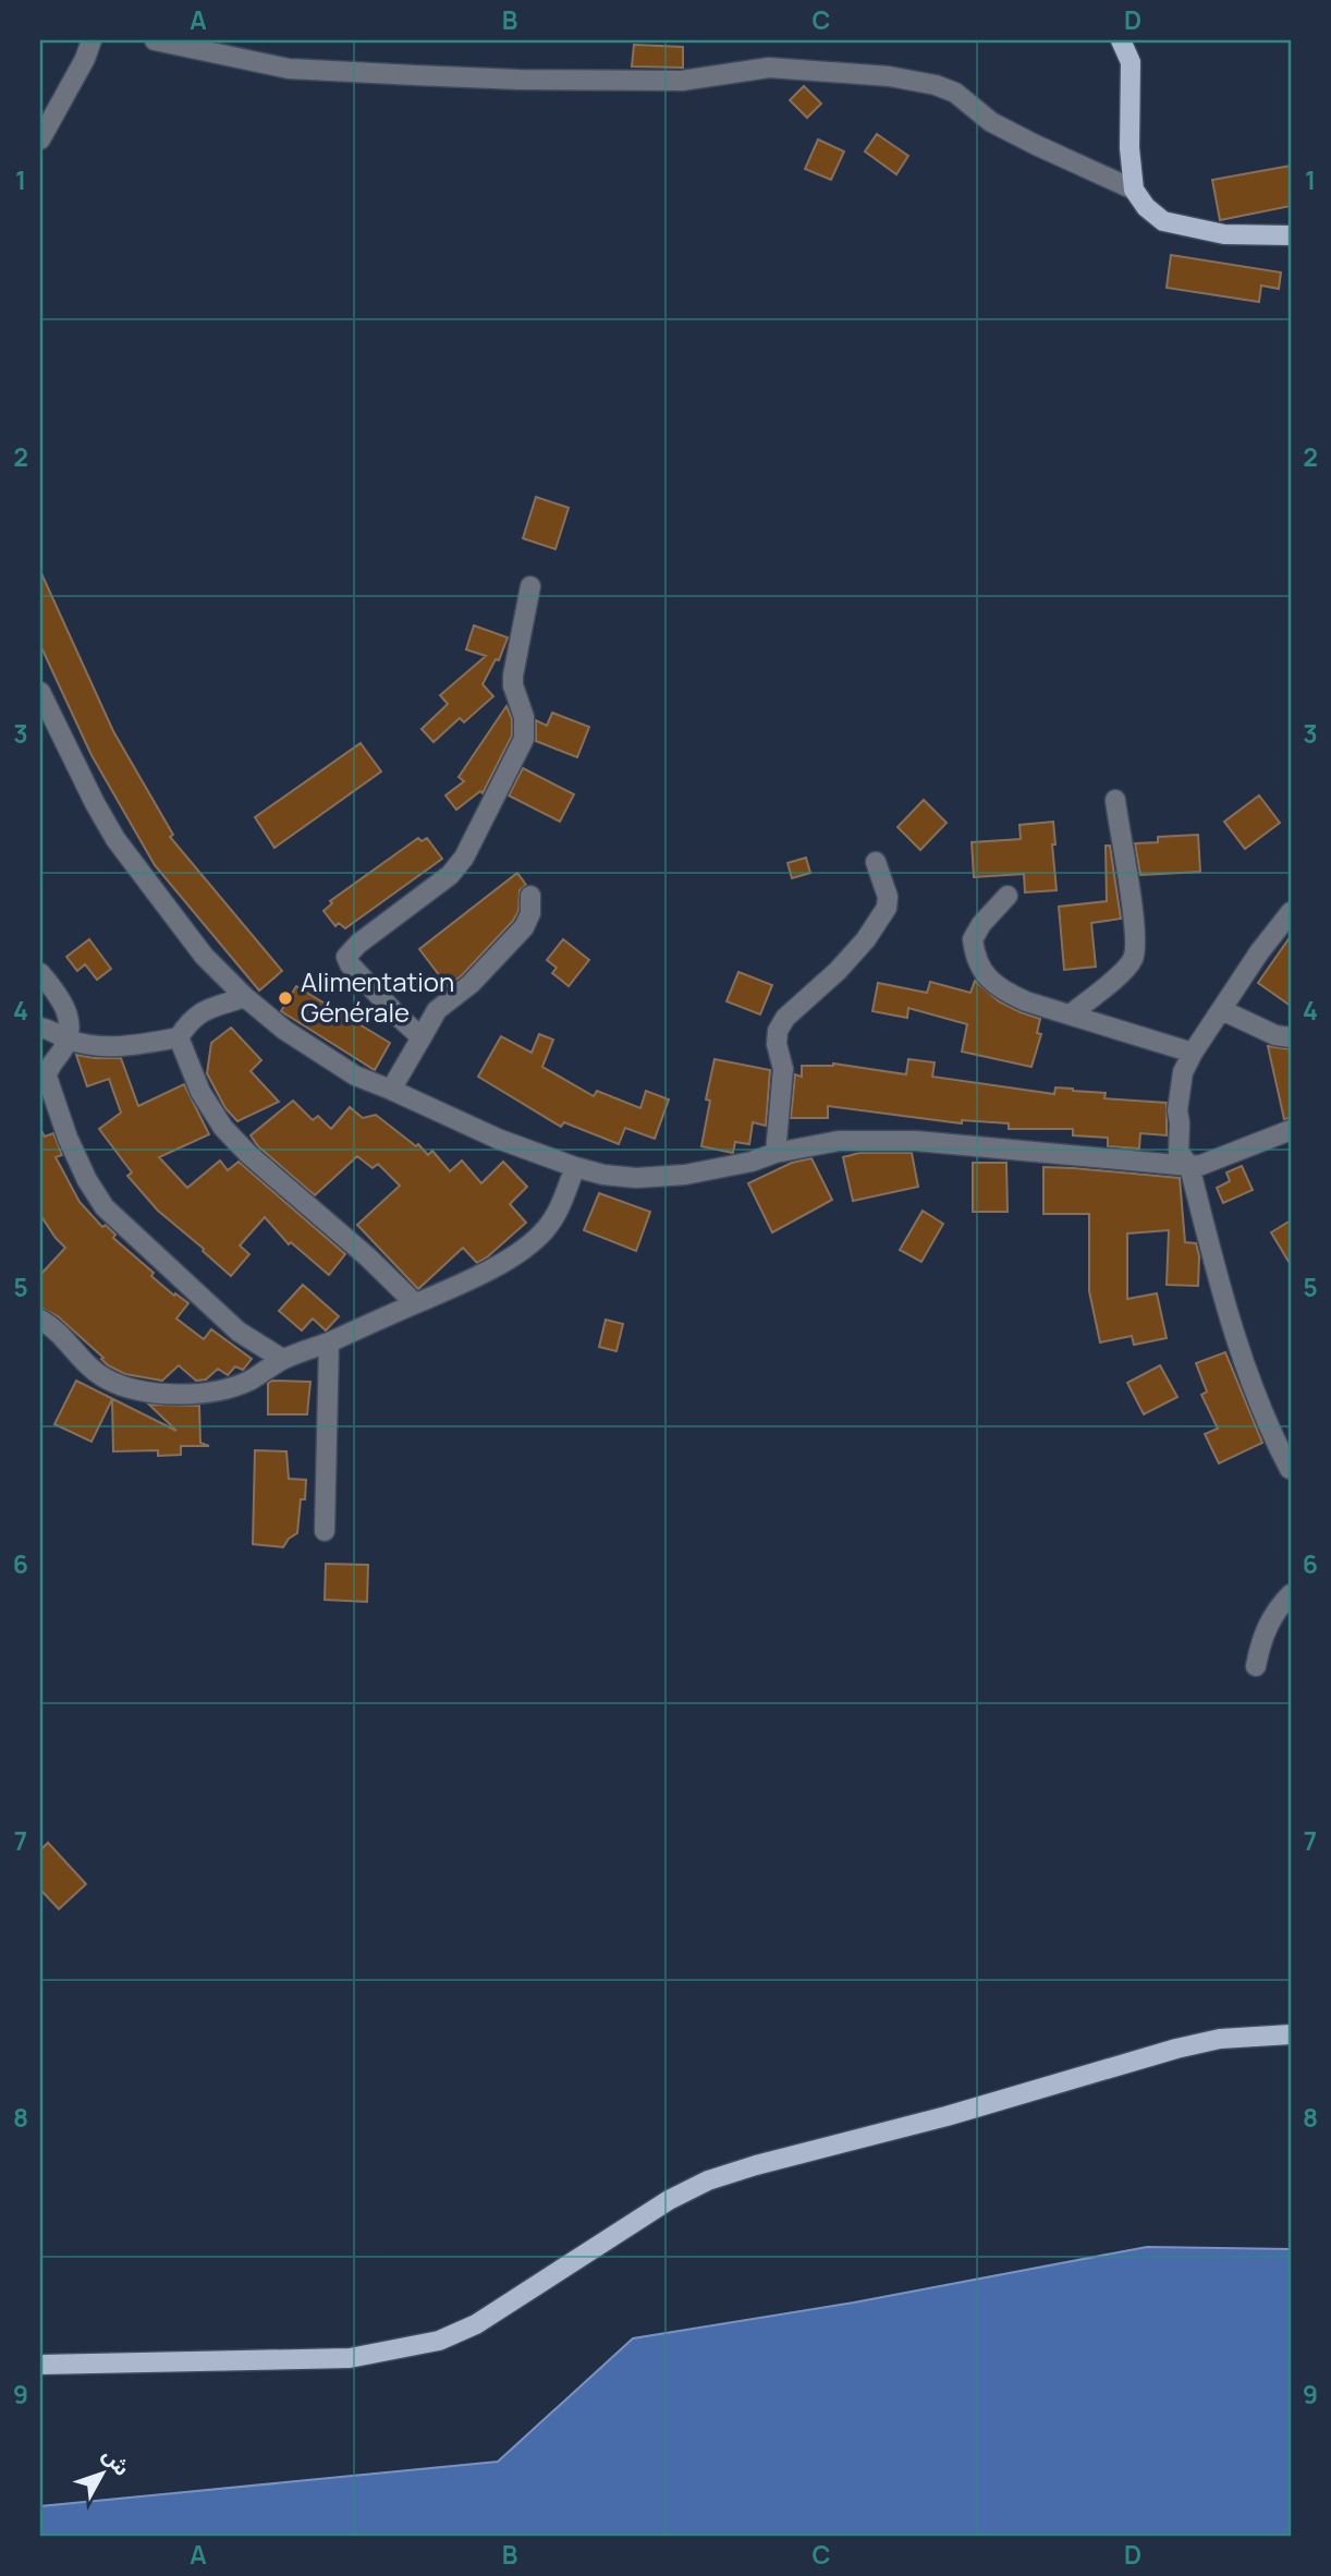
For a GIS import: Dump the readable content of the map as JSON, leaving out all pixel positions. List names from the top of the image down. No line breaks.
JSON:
{"places":["Alimentation Générale"],"north":"top right","grid":{"columns":["A","B","C","D"],"rows":["1","2","3","4","5","6","7","8","9"]}}
